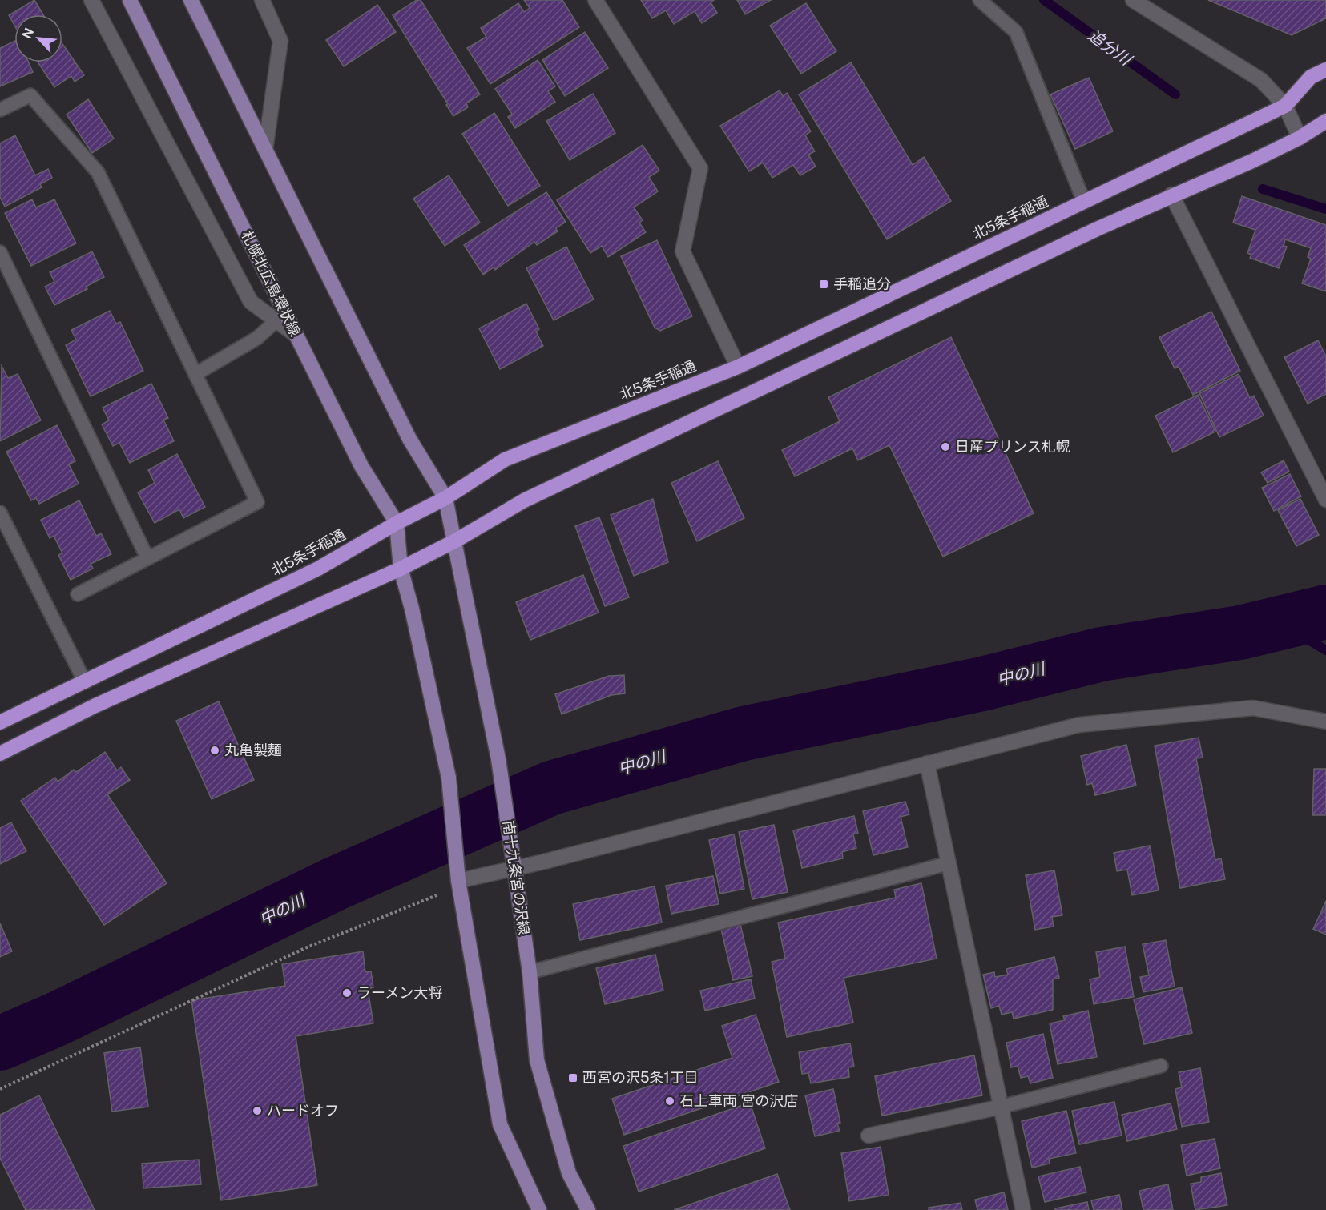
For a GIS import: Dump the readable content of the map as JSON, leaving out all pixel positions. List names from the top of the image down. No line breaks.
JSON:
{"streets":{"highway":["北5条手稲通"],"main road":["札幌北広島環状線","南十九条宮の沢線"]},"crossings":[["北5条手稲通","札幌北広島環状線"]],"water":["追分川","中の川"],"places":{"transit":["手稲追分","西宮の沢5条1丁目"],"other":["日産プリンス札幌","丸亀製麺","ラーメン大将","石上車両 宮の沢店","ハードオフ"]},"north":"top left"}
